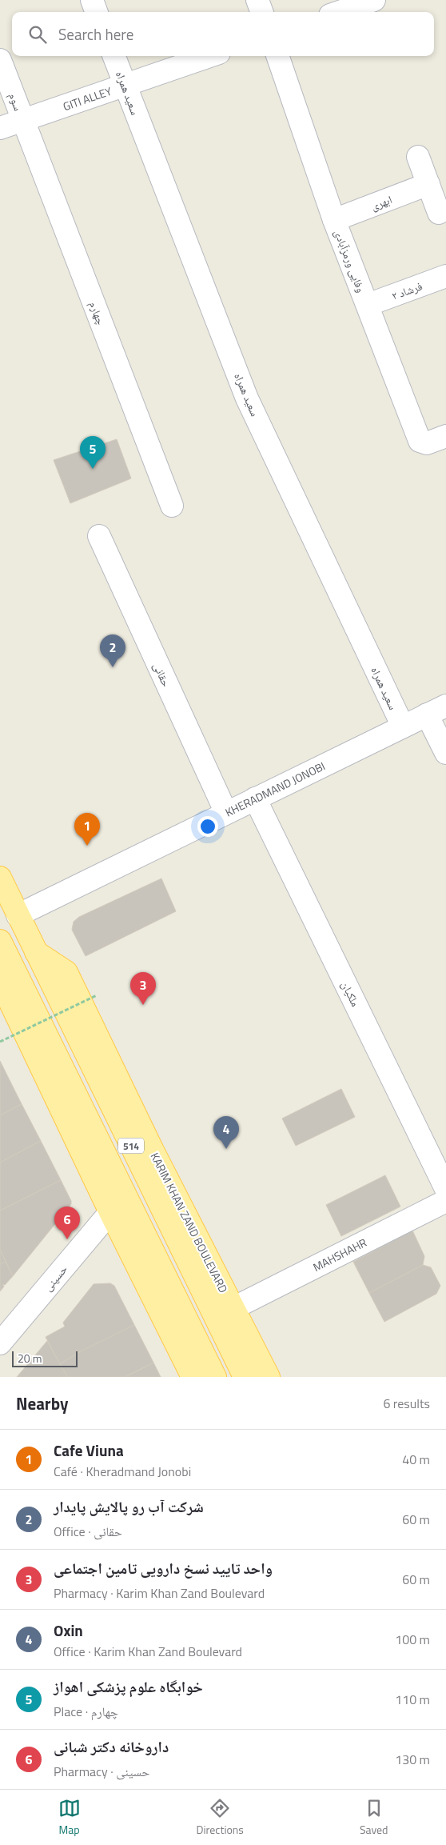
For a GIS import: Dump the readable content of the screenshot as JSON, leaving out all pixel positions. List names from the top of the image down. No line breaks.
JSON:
{"streets":{"main road":["514","KARIM KHAN ZAND BOULEVARD"],"street":["سعید همراه","GITI ALLEY","سوم","ابهری","وفایی ورمزآبادی","فرشاد ۲","چهارم","حقانی","KHERADMAND JONOBI","ملکیان","MAHSHAHR","حسینی"]},"crossings":[["سعید همراه","GITI ALLEY"],["سعید همراه","KHERADMAND JONOBI"],["GITI ALLEY","سوم"],["GITI ALLEY","چهارم"],["سوم","چهارم"],["ابهری","وفایی ورمزآبادی"],["وفایی ورمزآبادی","فرشاد ۲"],["حقانی","KHERADMAND JONOBI"],["KHERADMAND JONOBI","ملکیان"],["KHERADMAND JONOBI","KARIM KHAN ZAND BOULEVARD"],["KARIM KHAN ZAND BOULEVARD","MAHSHAHR"]],"scale_bar":"20 m","page":{"search":"Search here","pins":["5","2","1","3","4","6"],"scale":"20 m","heading":["Nearby","6 results"],"list":[{"mark":"1","name":"Cafe Viuna","note":"Café · Kheradmand Jonobi","value":"40 m"},{"mark":"2","name":"شرکت آب رو پالایش پایدار","note":"Office · حقانی","value":"60 m"},{"mark":"3","name":"واحد تایید نسخ دارویی تامین اجتماعی","note":"Pharmacy · Karim Khan Zand Boulevard","value":"60 m"},{"mark":"4","name":"Oxin","note":"Office · Karim Khan Zand Boulevard","value":"100 m"},{"mark":"5","name":"خوابگاه علوم پزشکی اهواز","note":"Place · چهارم","value":"110 m"},{"mark":"6","name":"داروخانه دکتر شبانی","note":"Pharmacy · حسینی","value":"130 m"}],"nav":["Map","Directions","Saved"]}}
